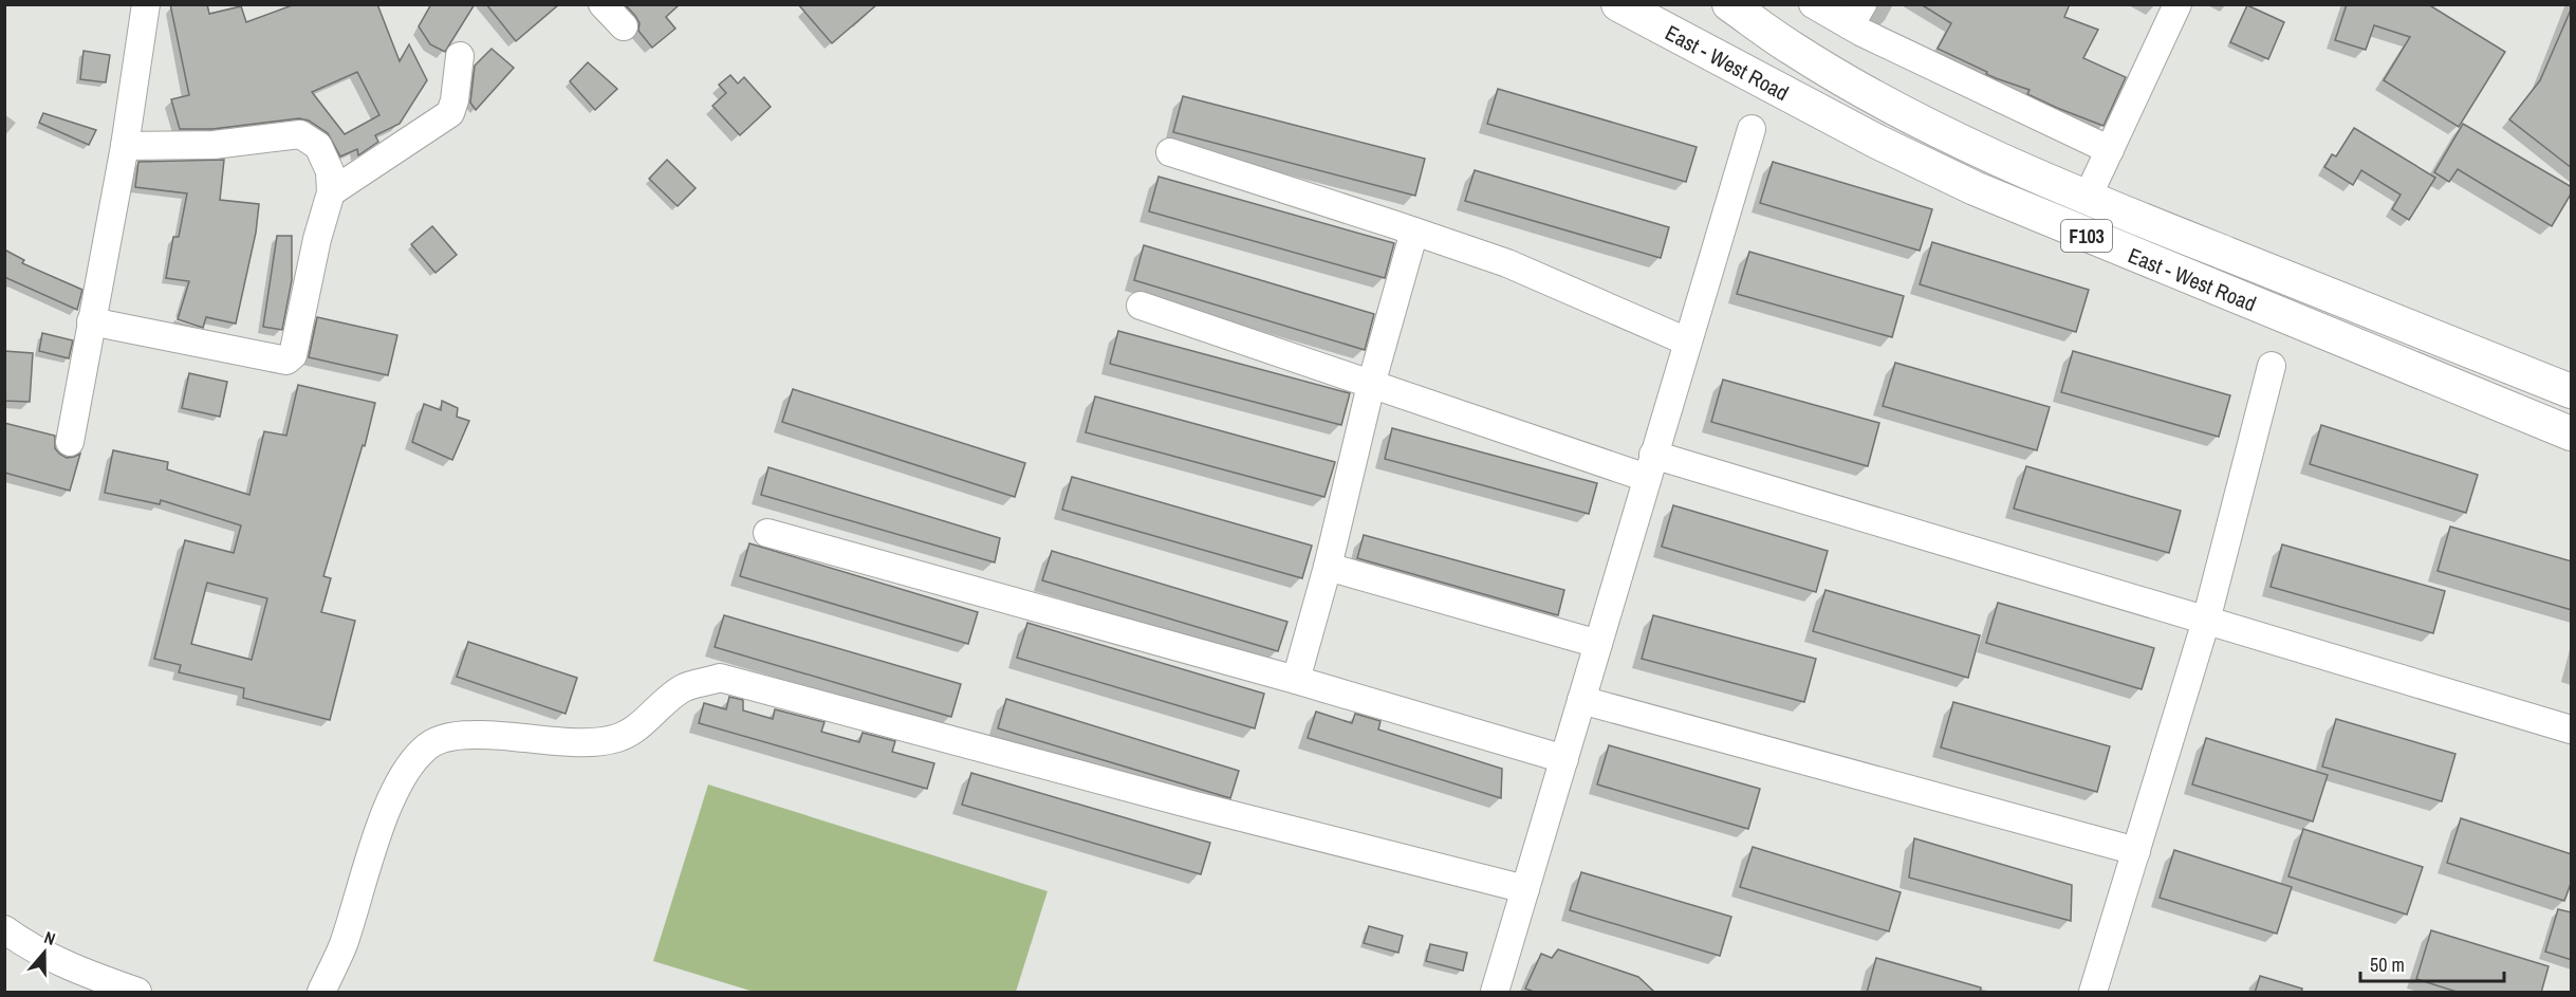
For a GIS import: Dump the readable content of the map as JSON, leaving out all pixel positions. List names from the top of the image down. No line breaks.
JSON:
{"streets":{"main road":["East - West Road","F103"]},"scale_bar":"50 m","north":"top"}
